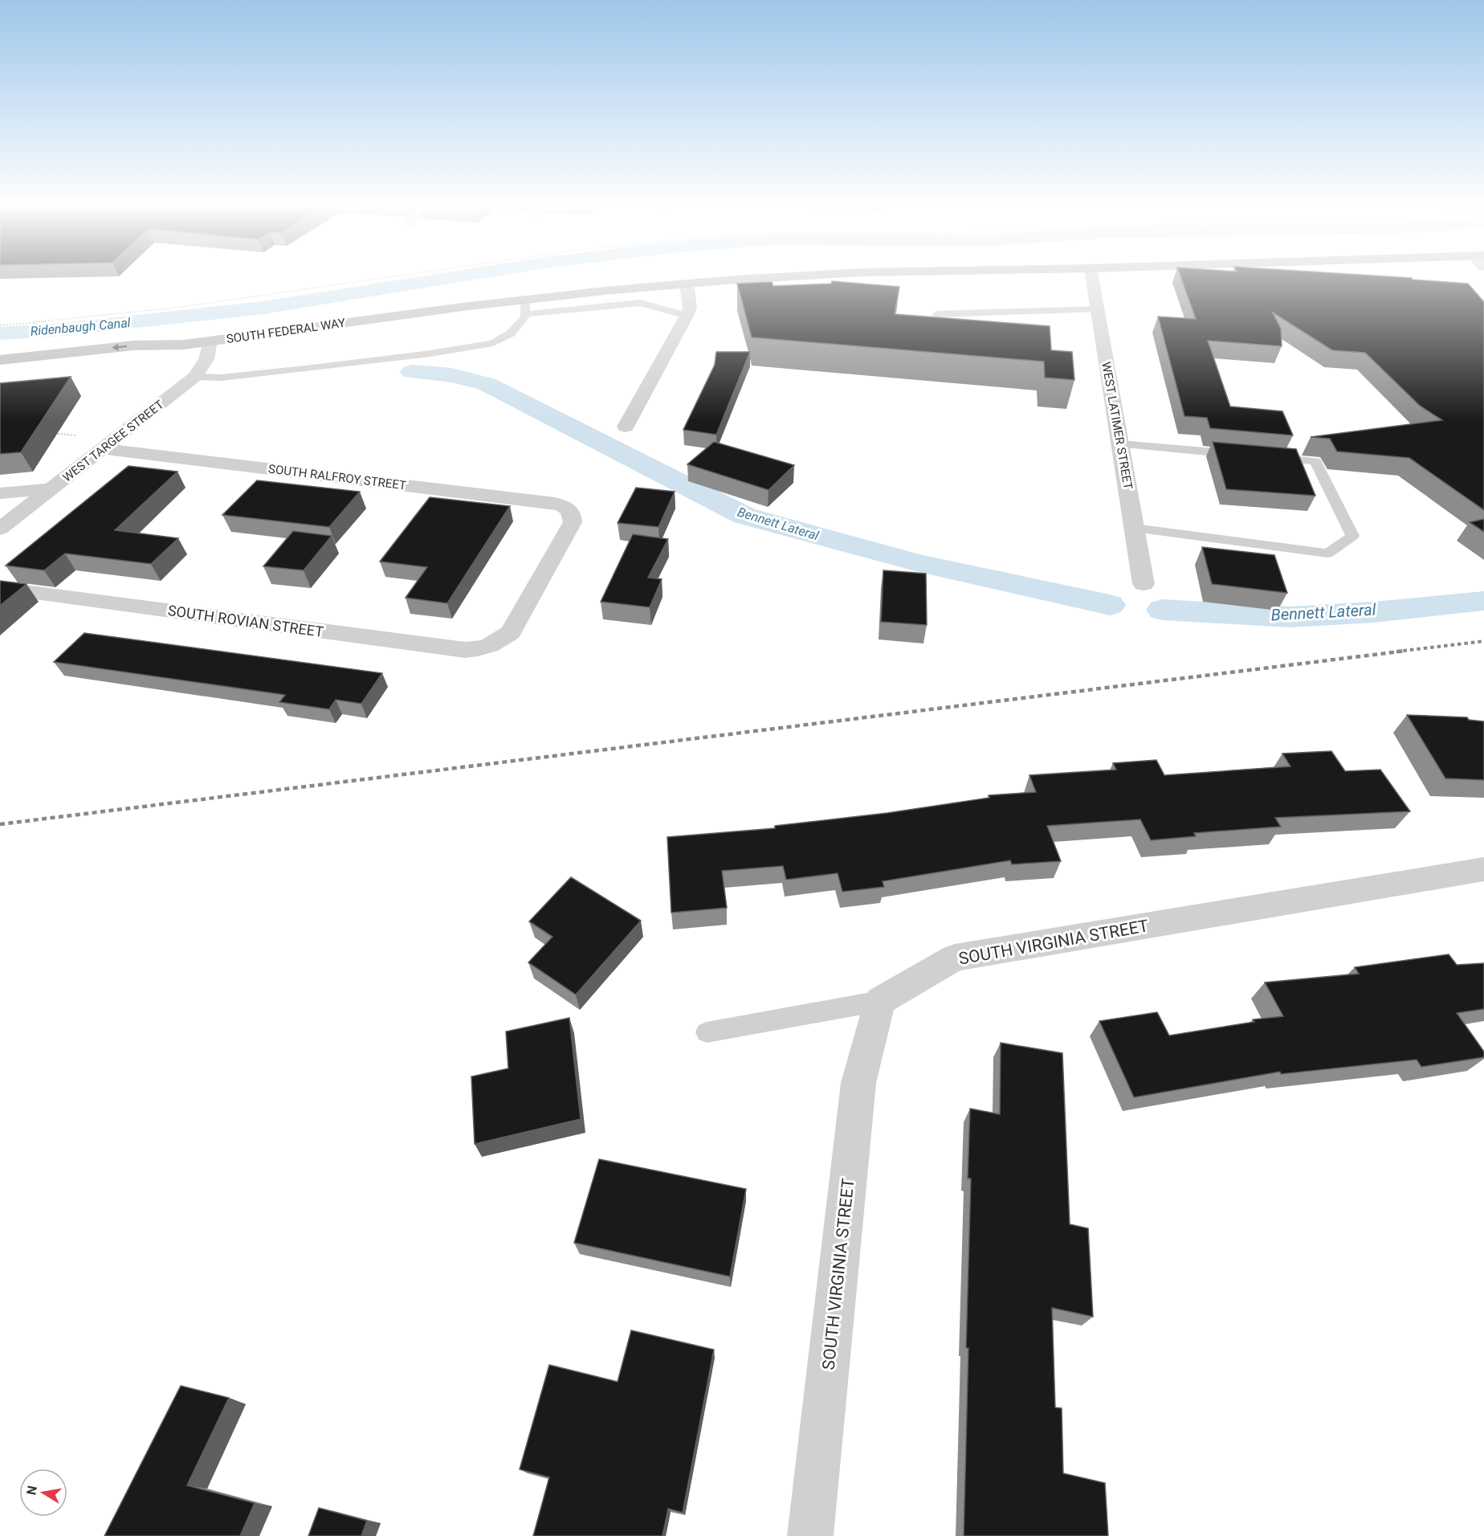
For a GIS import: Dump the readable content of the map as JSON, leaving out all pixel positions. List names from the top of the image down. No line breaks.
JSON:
{"streets":{"main road":["SOUTH FEDERAL WAY"],"street":["WEST LATIMER STREET","WEST TARGEE STREET","SOUTH RALFROY STREET","SOUTH ROVIAN STREET","SOUTH VIRGINIA STREET"]},"crossings":[["SOUTH FEDERAL WAY","WEST TARGEE STREET"],["WEST TARGEE STREET","SOUTH RALFROY STREET"],["SOUTH RALFROY STREET","SOUTH ROVIAN STREET"]],"water":["Ridenbaugh Canal","Bennett Lateral"],"north":"left"}
